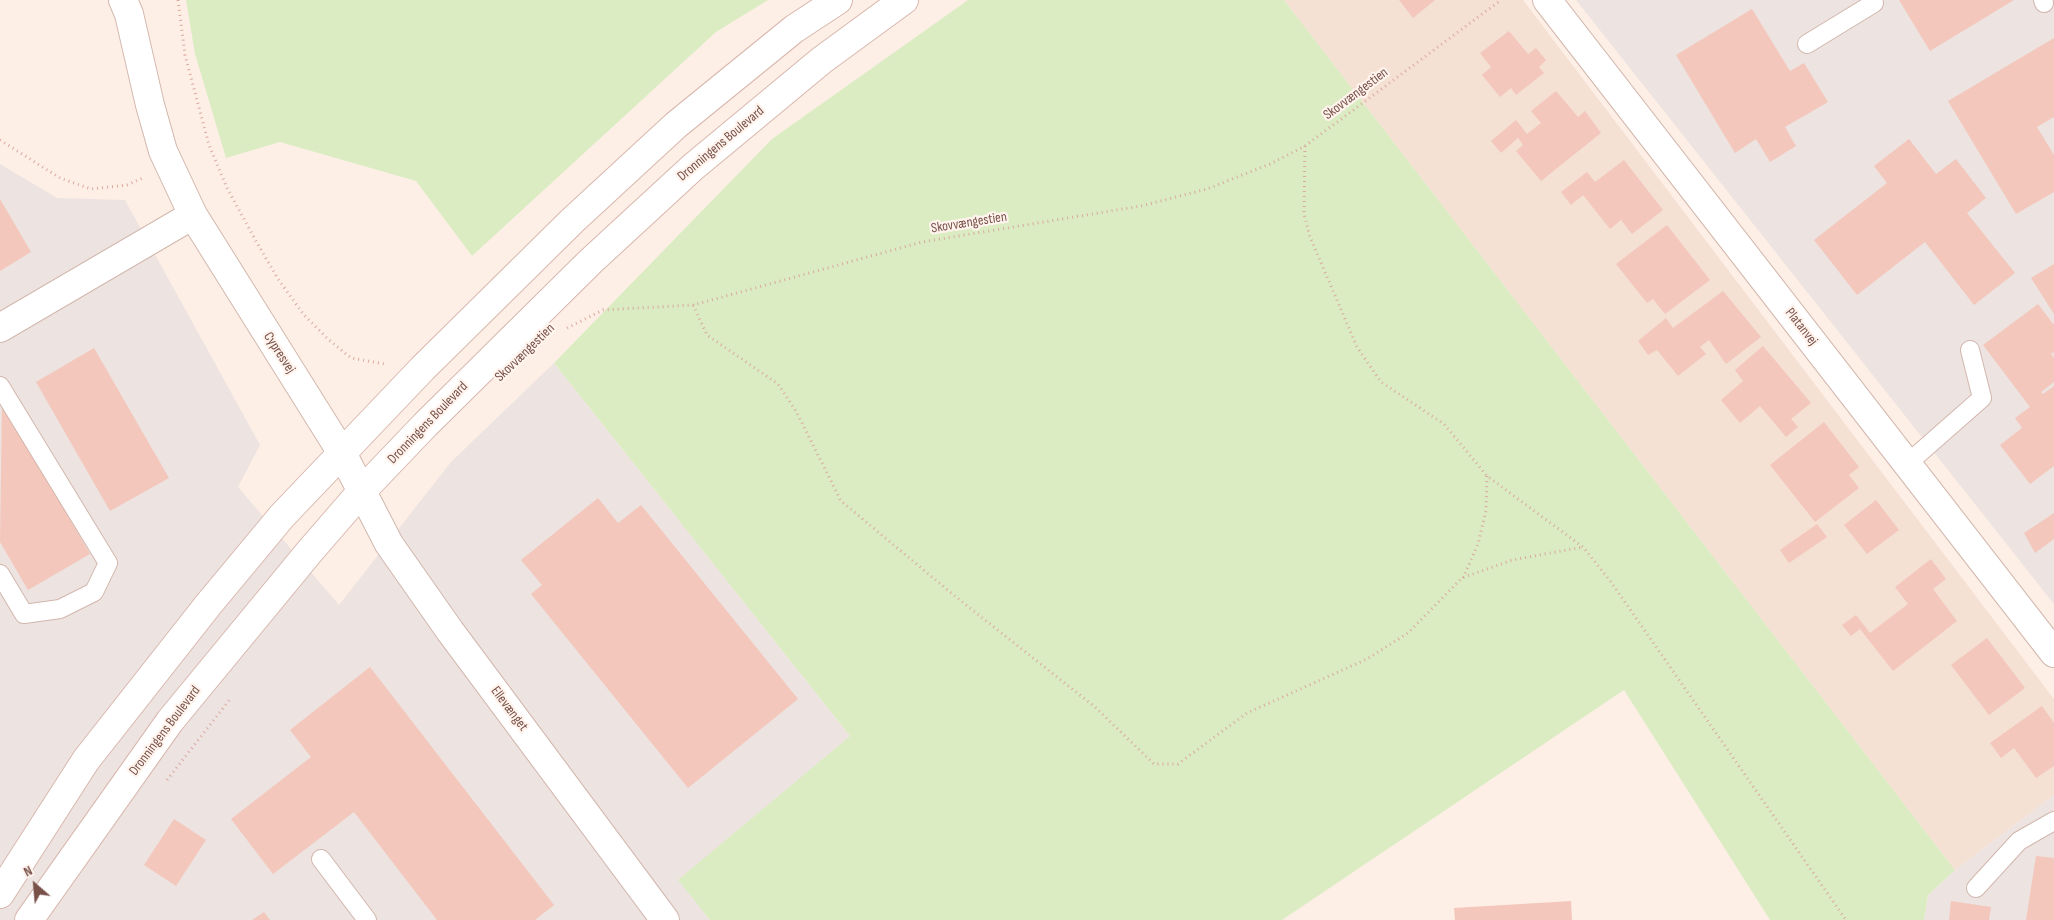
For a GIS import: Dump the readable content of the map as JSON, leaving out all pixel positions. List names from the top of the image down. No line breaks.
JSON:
{"streets":{"main road":["Dronningens Boulevard","Platanvej","Cypresvej","Ellevænget"],"path":["Skovvængestien"]},"crossings":[["Dronningens Boulevard","Cypresvej"],["Dronningens Boulevard","Ellevænget"],["Cypresvej","Ellevænget"]],"north":"top left"}
